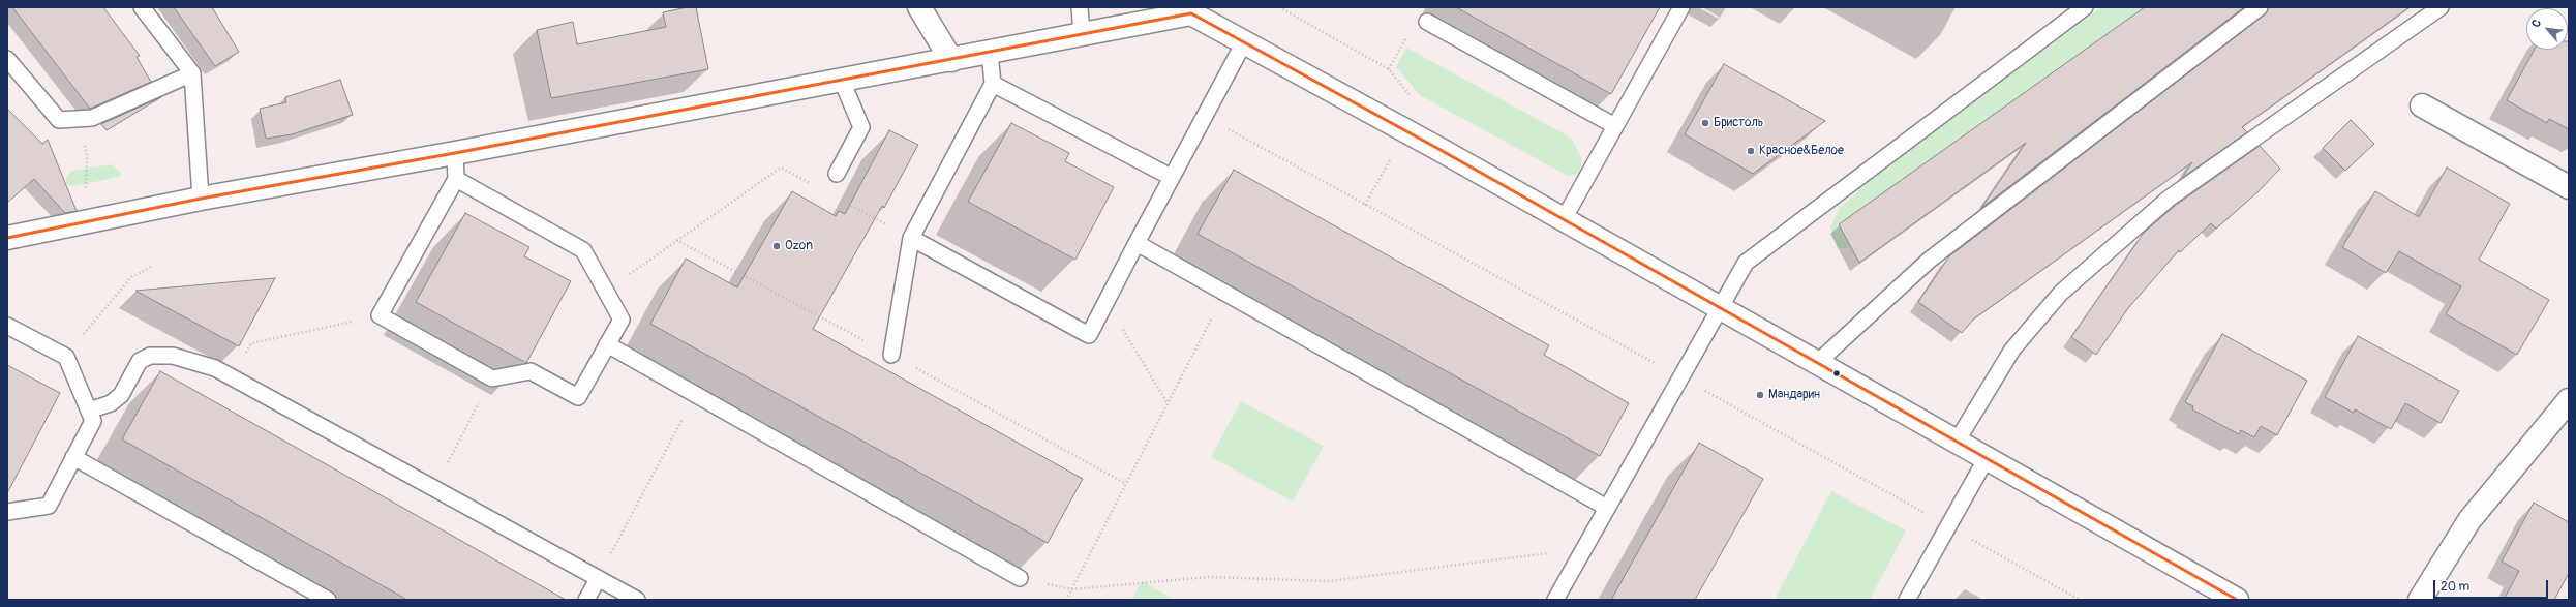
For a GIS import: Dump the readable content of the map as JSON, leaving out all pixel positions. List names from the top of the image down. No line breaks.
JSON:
{"places":["Бристоль","Красное&Белое","Ozon","Мандарин"],"scale_bar":"20 m","north":"top left"}
